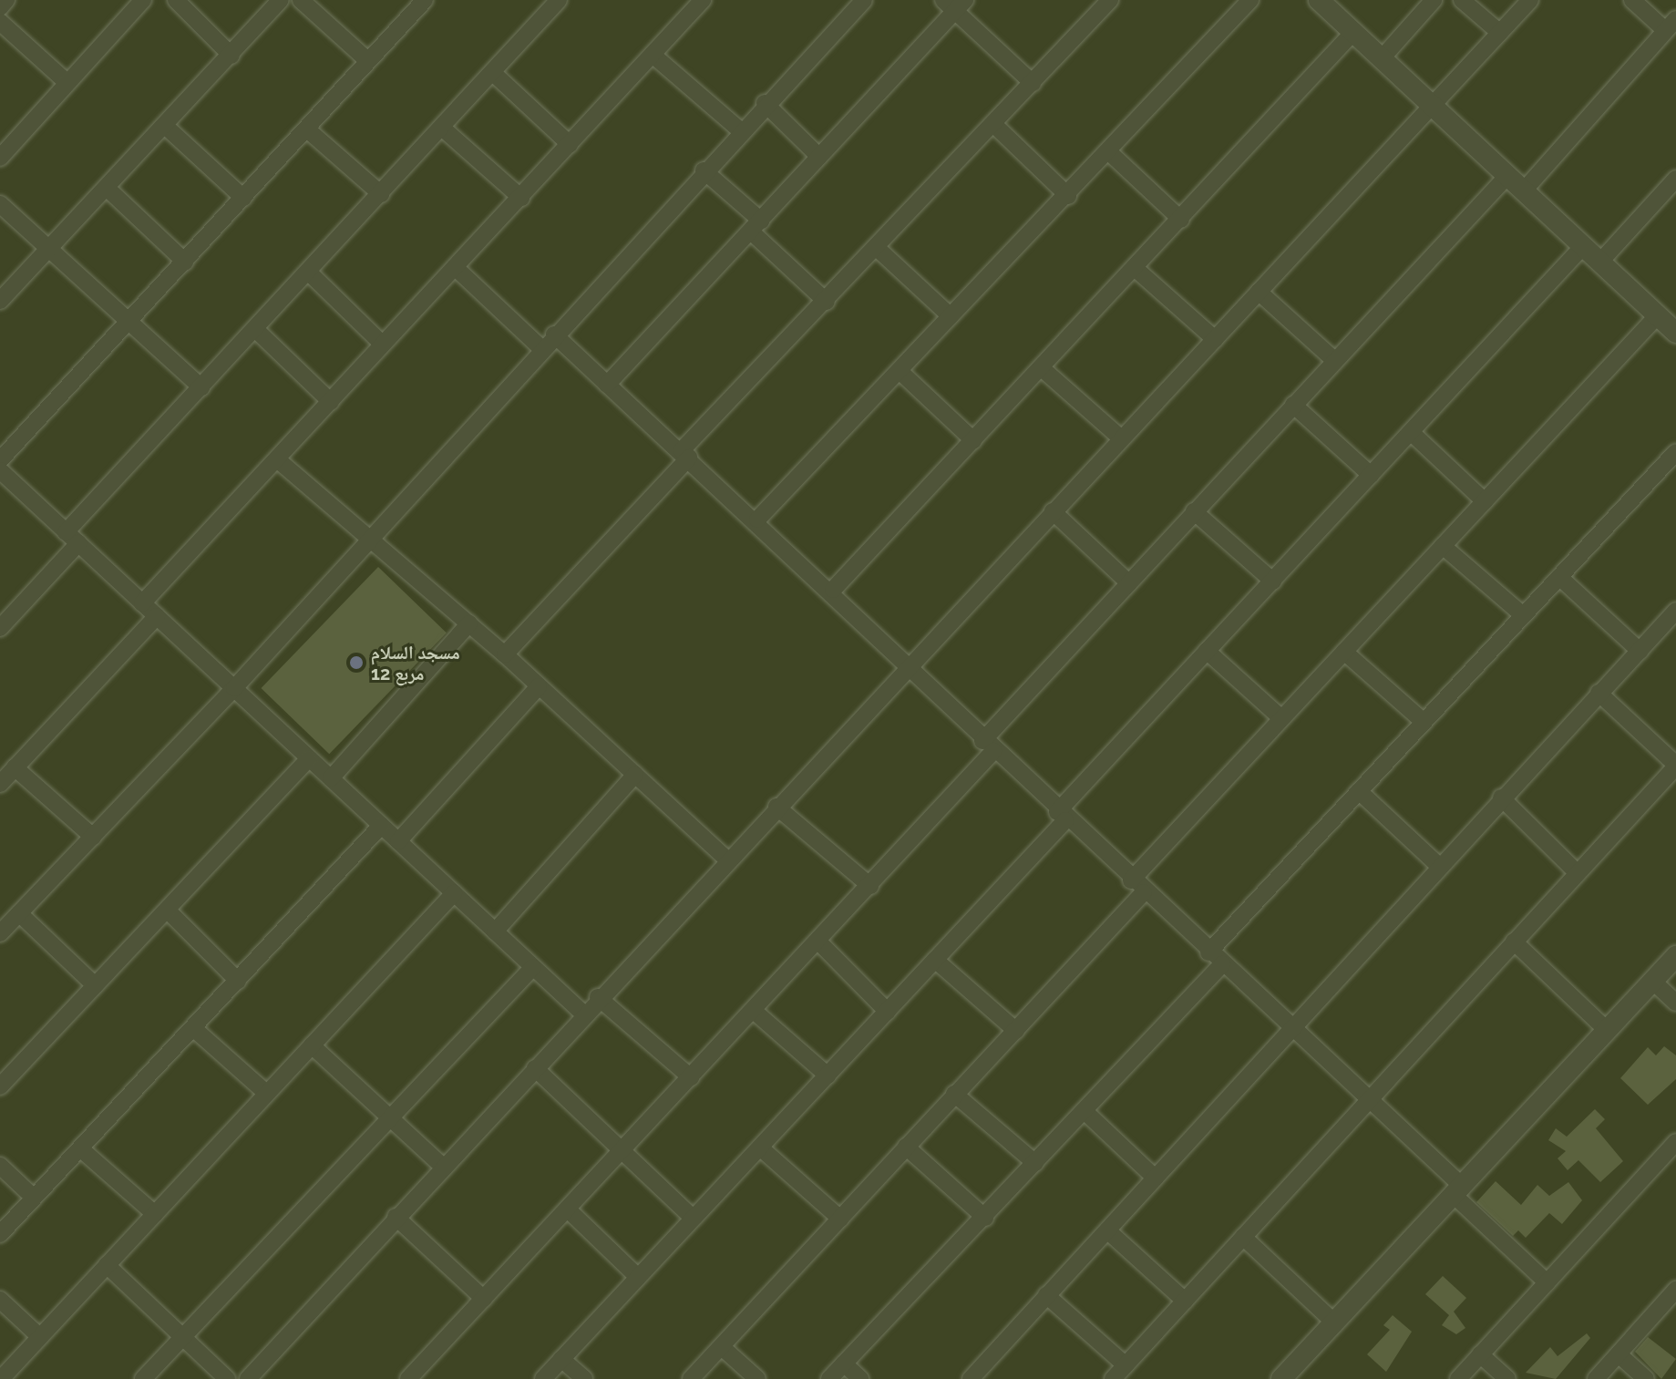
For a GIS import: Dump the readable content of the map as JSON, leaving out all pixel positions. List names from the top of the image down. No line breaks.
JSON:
{"places":["مسجد السلام مربع 12"]}
